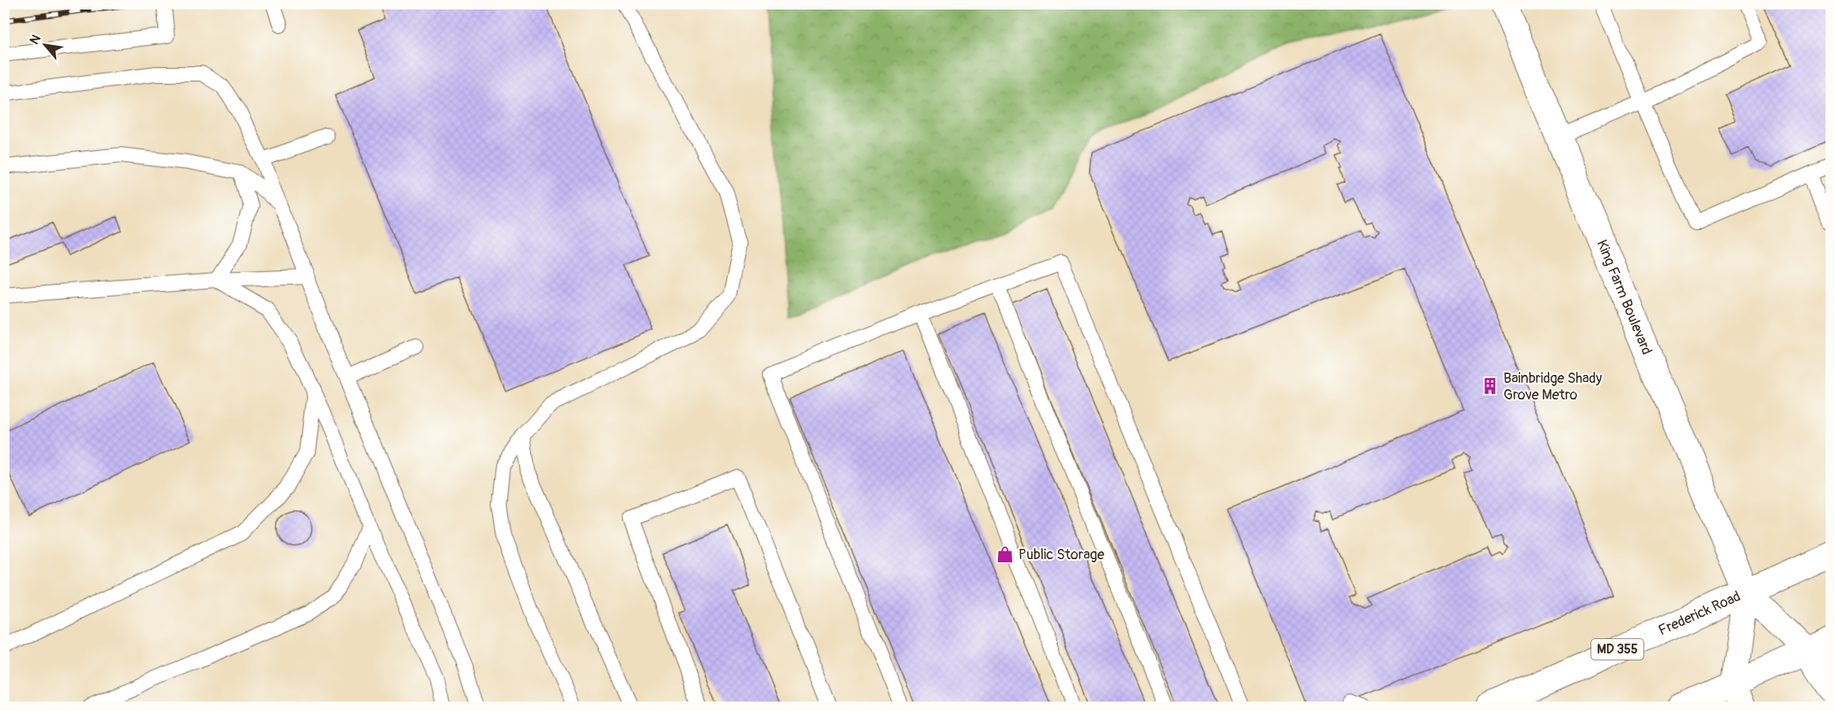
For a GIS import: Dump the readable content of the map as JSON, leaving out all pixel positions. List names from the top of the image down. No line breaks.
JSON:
{"streets":{"street":["King Farm Boulevard","Frederick Road","MD 355"]},"crossings":[["King Farm Boulevard","Frederick Road"]],"places":{"building":["Bainbridge Shady Grove Metro"],"shop":["Public Storage"]},"north":"top left"}
